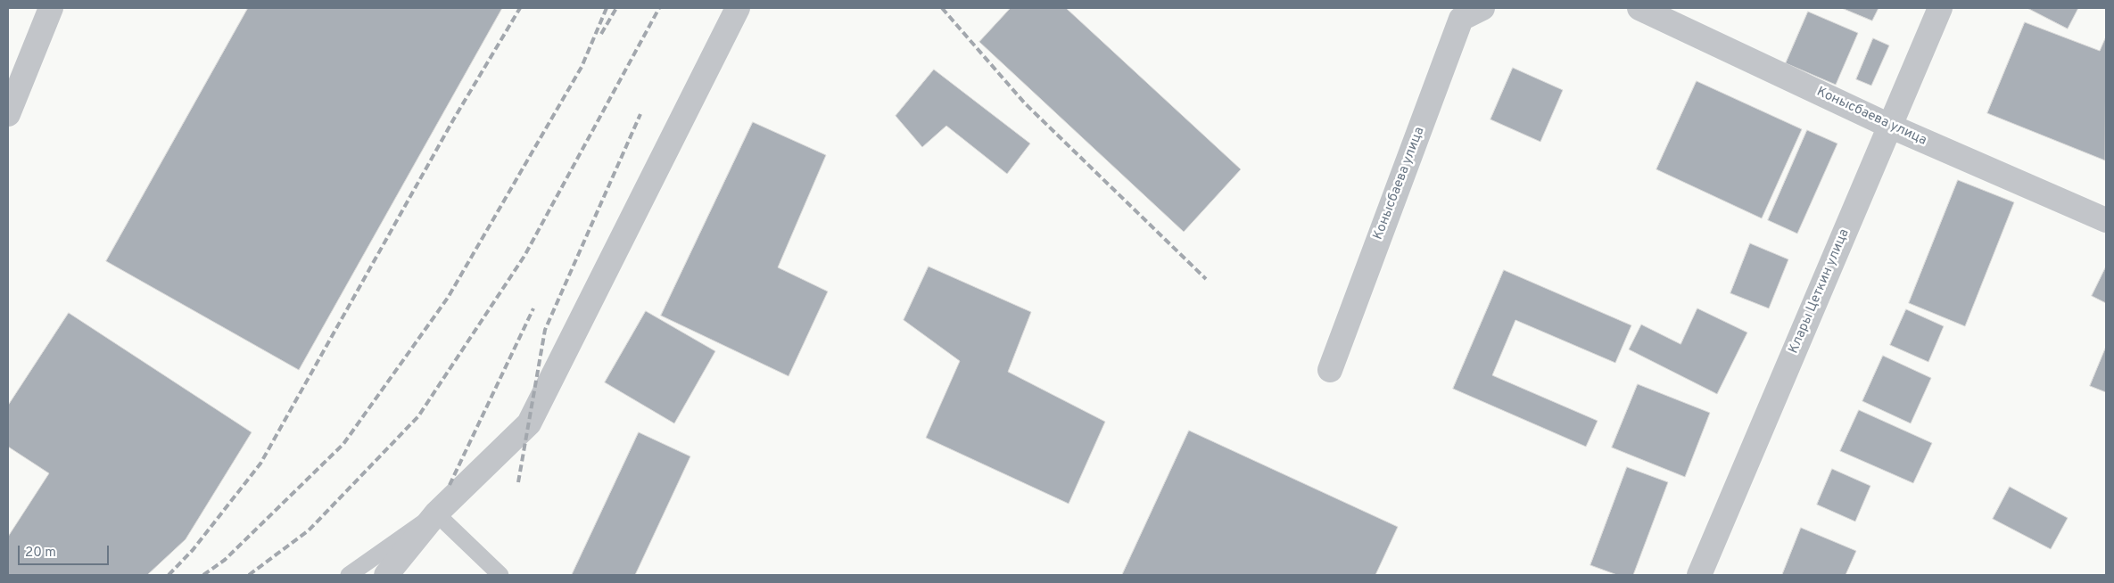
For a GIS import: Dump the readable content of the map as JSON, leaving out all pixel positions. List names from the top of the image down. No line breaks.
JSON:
{"streets":{"street":["Конысбаева улица","Клары Цеткин улица"]},"crossings":[["Конысбаева улица","Клары Цеткин улица"]],"scale_bar":"20 m"}
